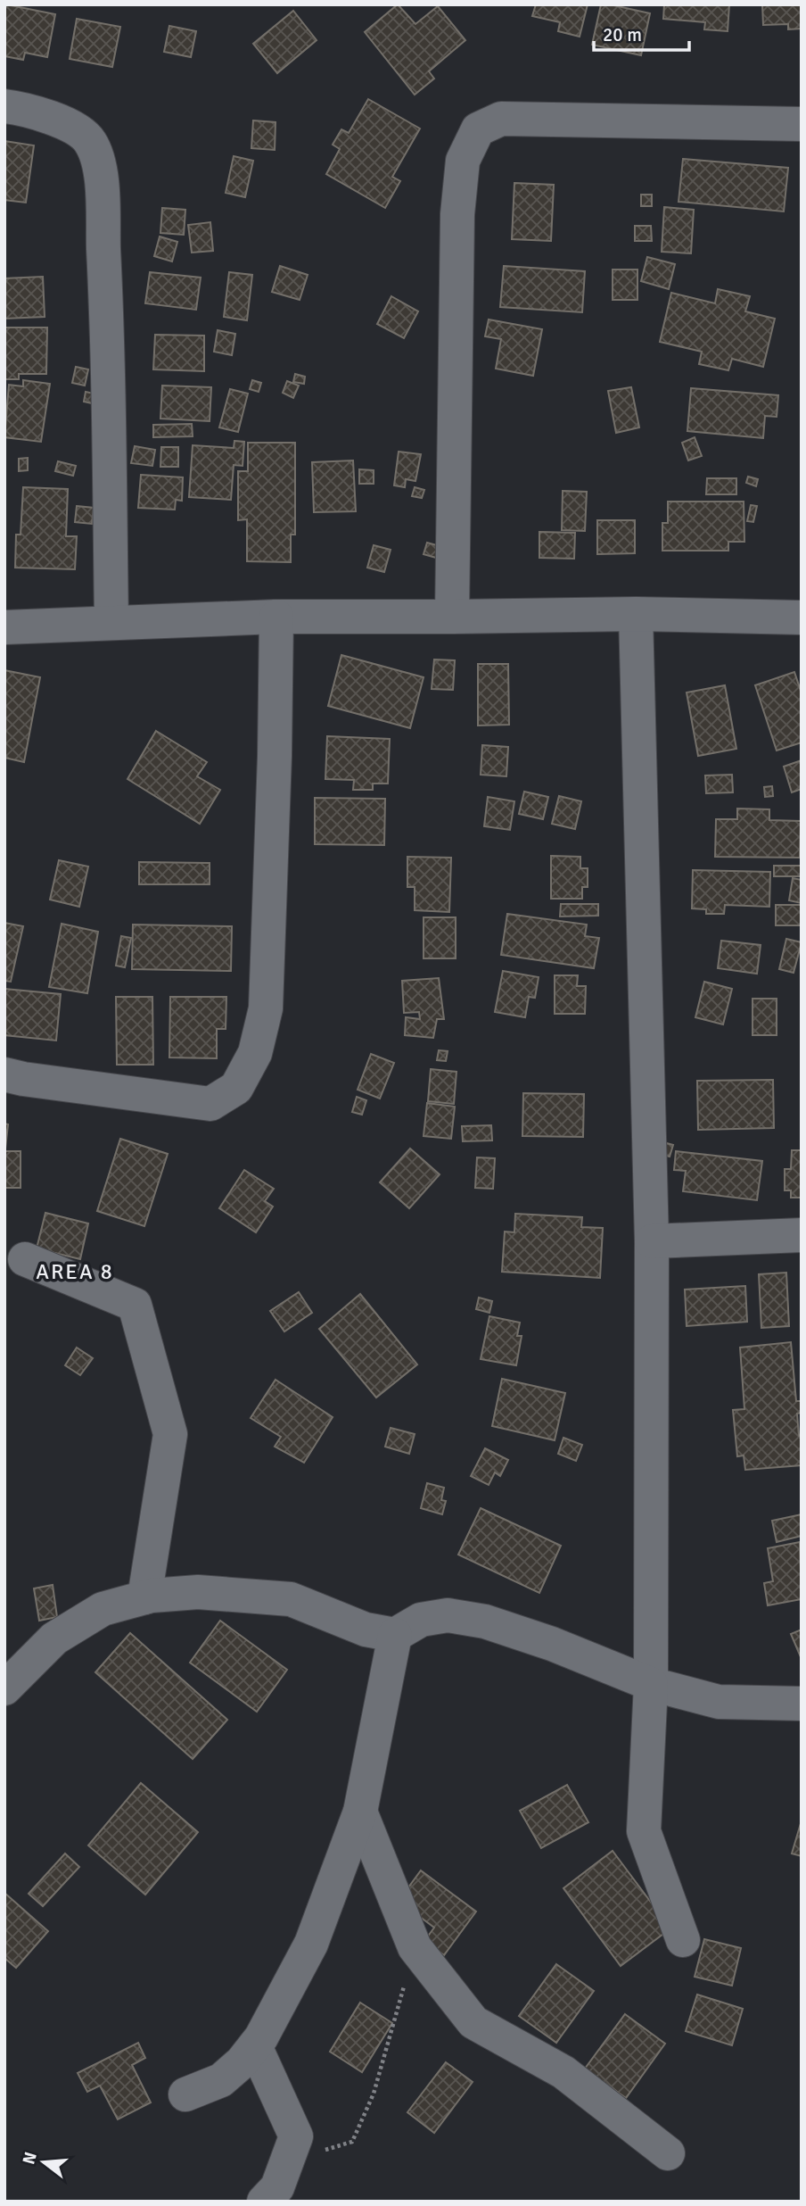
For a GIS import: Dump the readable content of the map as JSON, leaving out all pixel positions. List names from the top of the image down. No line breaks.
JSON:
{"districts":["AREA 8"],"scale_bar":"20 m","north":"left"}
